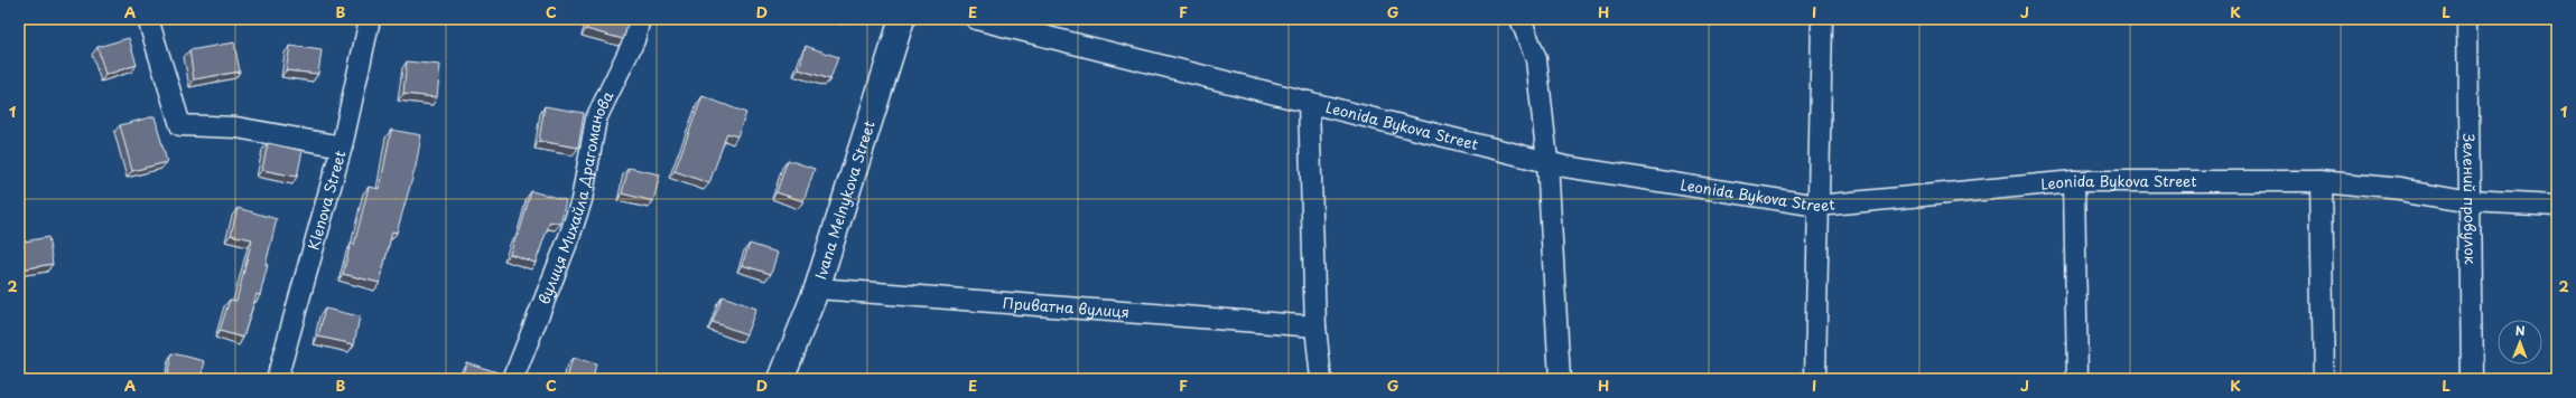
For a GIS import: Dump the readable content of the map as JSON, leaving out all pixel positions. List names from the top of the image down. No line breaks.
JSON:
{"streets":{"street":["Leonida Bykova Street","вулиця Михайла Драгоманова","Зелений провулок","Klenova Street","Ivana Melnykova Street","Приватна вулиця"]},"crossings":[["Leonida Bykova Street","Зелений провулок"],["Ivana Melnykova Street","Приватна вулиця"]],"north":"top","grid":{"columns":["A","B","C","D","E","F","G","H","I","J","K","L"],"rows":["1","2"]}}
